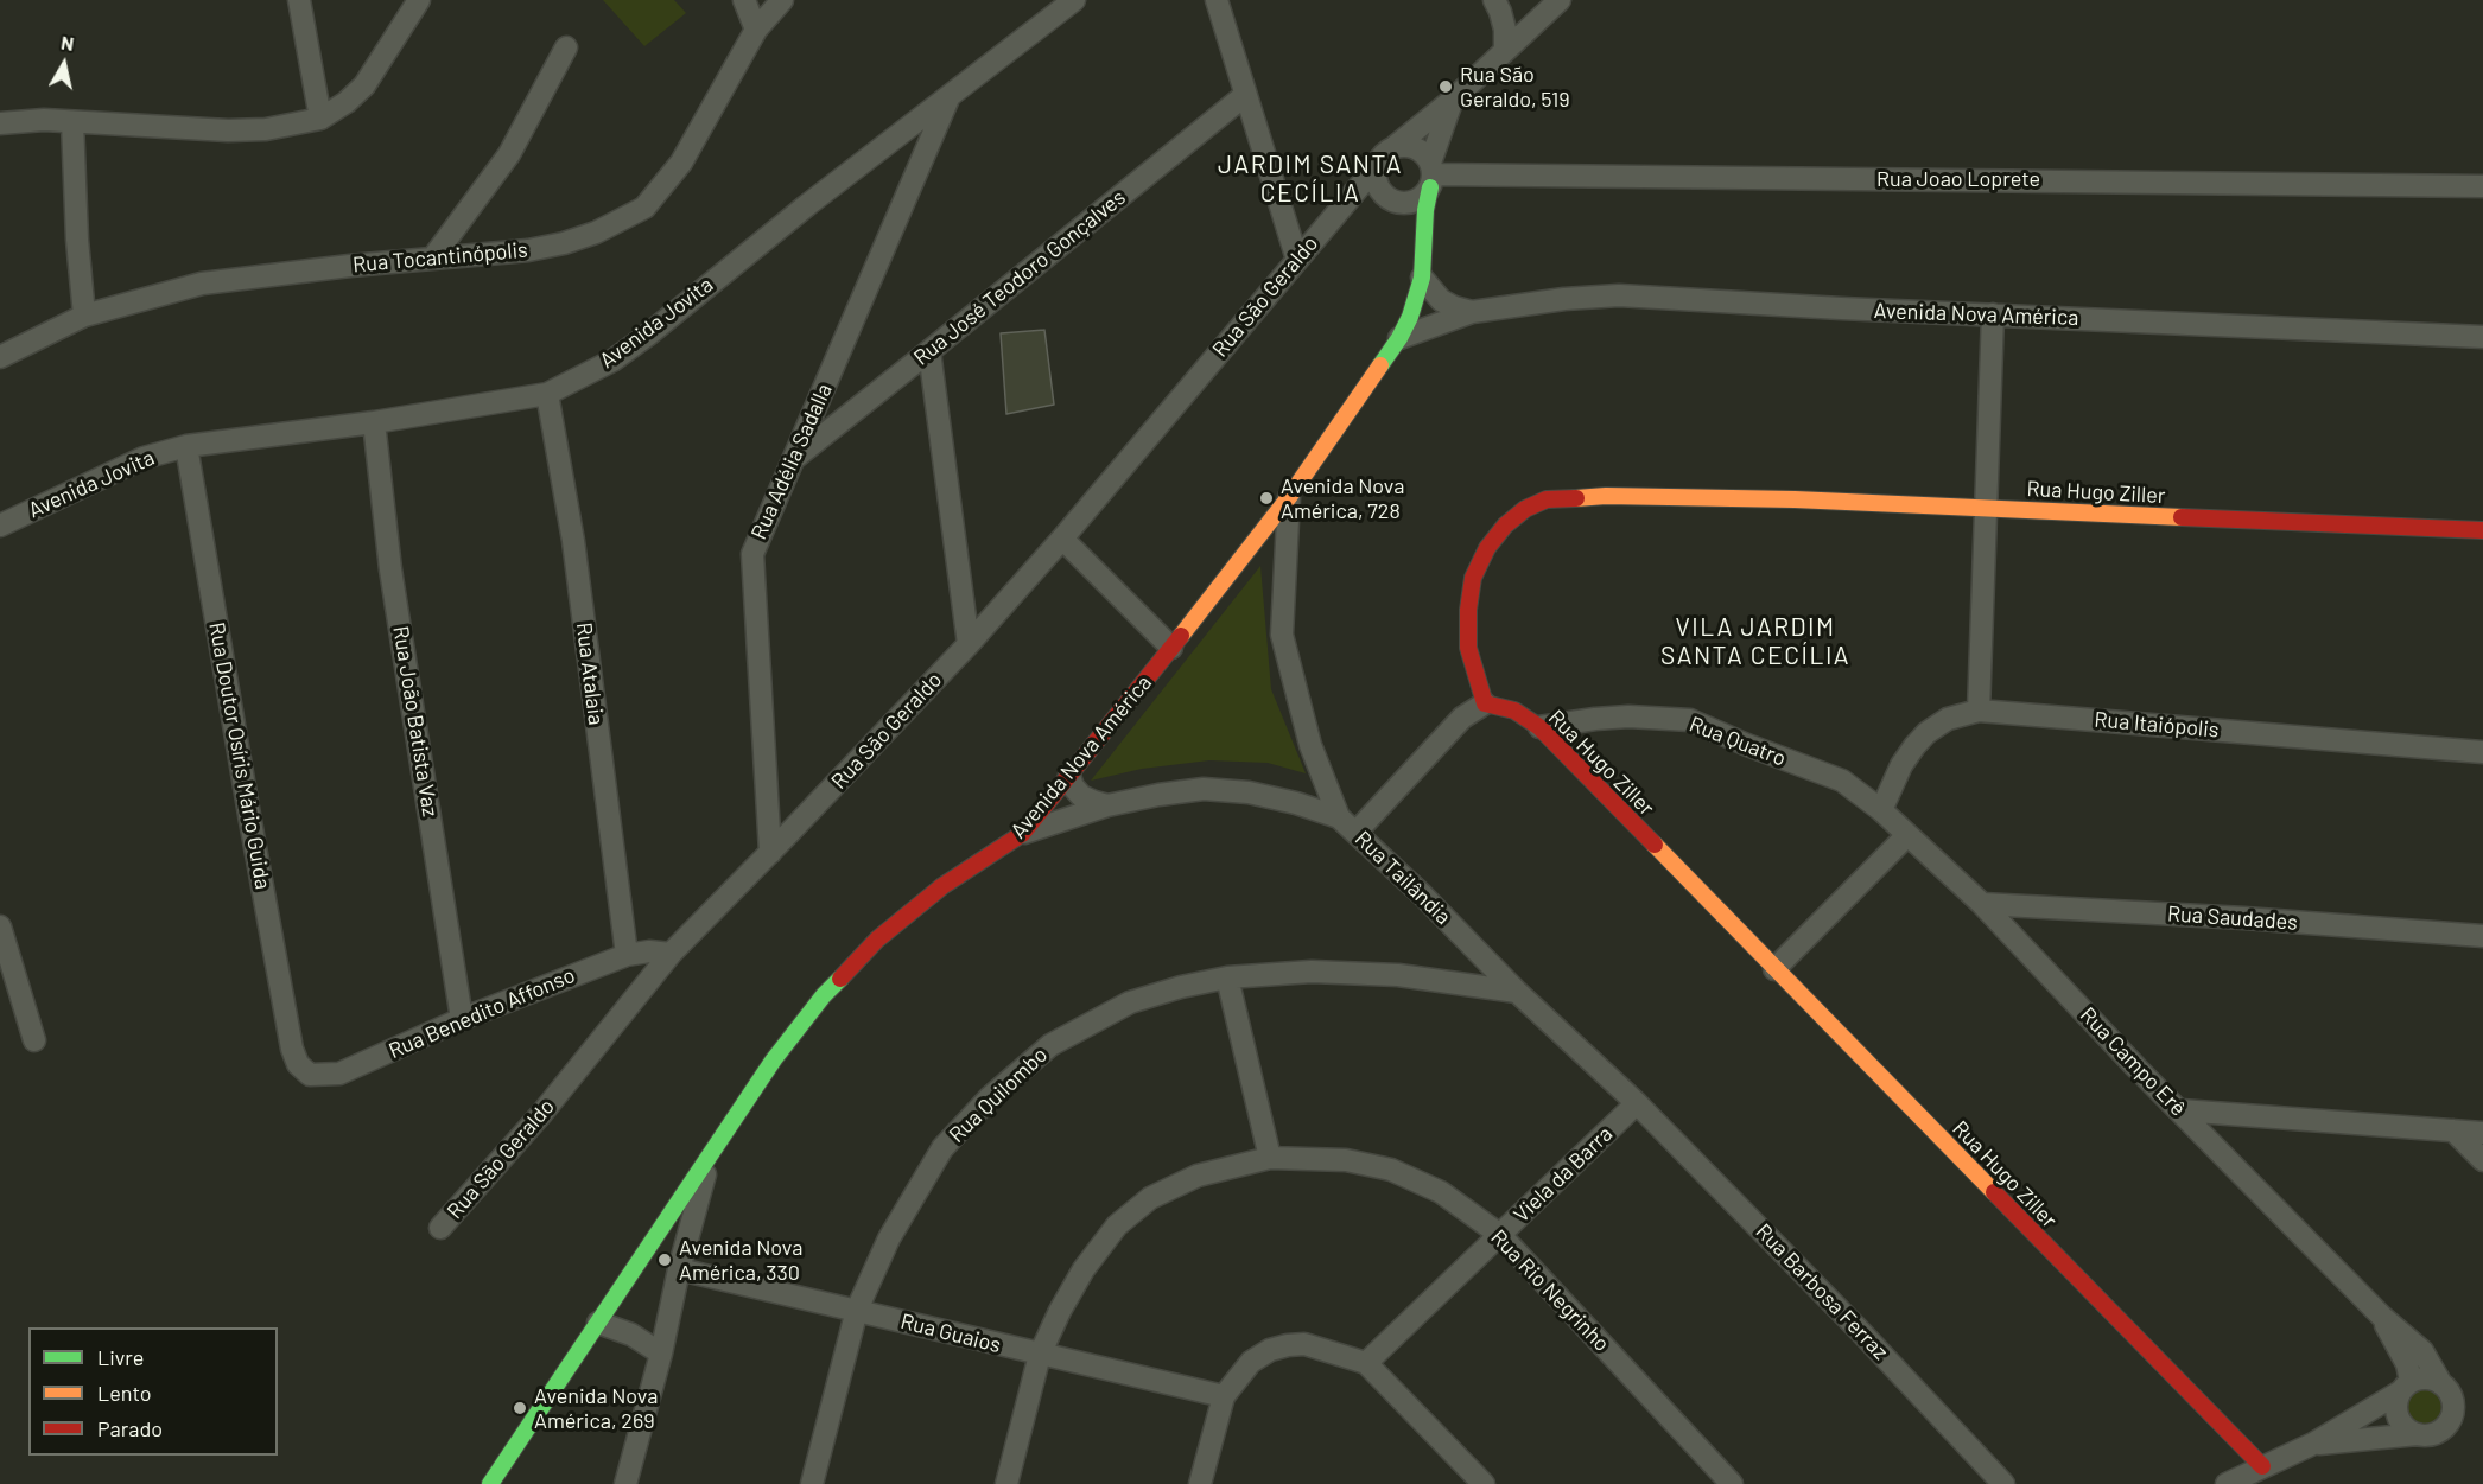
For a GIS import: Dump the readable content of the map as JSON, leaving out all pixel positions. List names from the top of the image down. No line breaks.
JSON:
{"streets":{"street":["Rua Joao Loprete","Rua Tocantinópolis","Rua José Teodoro Gonçalves","Rua São Geraldo","Avenida Nova América","Avenida Jovita","Rua Adélia Sadalla","Rua Hugo Ziller","Rua Atalaia","Rua João Batista Vaz","Rua Itaiópolis","Rua Quatro","Rua Doutor Osíris Mário Guida","Rua Tailândia","Rua Saudades","Rua Benedito Affonso","Rua Campo Erê","Rua Quilombo","Viela da Barra","Rua Rio Negrinho","Rua Barbosa Ferraz","Rua Guaios"]},"crossings":[["Rua Joao Loprete","Rua São Geraldo"],["Rua José Teodoro Gonçalves","Rua Adélia Sadalla"],["Rua São Geraldo","Rua Adélia Sadalla"],["Rua São Geraldo","Rua Benedito Affonso"],["Avenida Nova América","Rua Tailândia"],["Avenida Jovita","Rua Adélia Sadalla"],["Avenida Jovita","Rua Atalaia"],["Avenida Jovita","Rua João Batista Vaz"],["Avenida Jovita","Rua Doutor Osíris Mário Guida"],["Rua Hugo Ziller","Rua Quatro"],["Rua Atalaia","Rua Benedito Affonso"],["Rua João Batista Vaz","Rua Benedito Affonso"],["Rua Itaiópolis","Rua Quatro"],["Rua Itaiópolis","Rua Campo Erê"],["Rua Quatro","Rua Campo Erê"],["Rua Doutor Osíris Mário Guida","Rua Benedito Affonso"],["Rua Tailândia","Rua Quilombo"],["Rua Tailândia","Viela da Barra"],["Rua Tailândia","Rua Barbosa Ferraz"],["Rua Saudades","Rua Campo Erê"],["Rua Quilombo","Rua Guaios"],["Viela da Barra","Rua Rio Negrinho"],["Viela da Barra","Rua Barbosa Ferraz"],["Rua Rio Negrinho","Rua Guaios"]],"districts":["JARDIM SANTA CECÍLIA","VILA JARDIM SANTA CECÍLIA"],"places":["Rua São Geraldo, 519","Avenida Nova América, 728","Avenida Nova América, 330","Avenida Nova América, 269"],"legend":["Livre","Lento","Parado"],"north":"top"}
